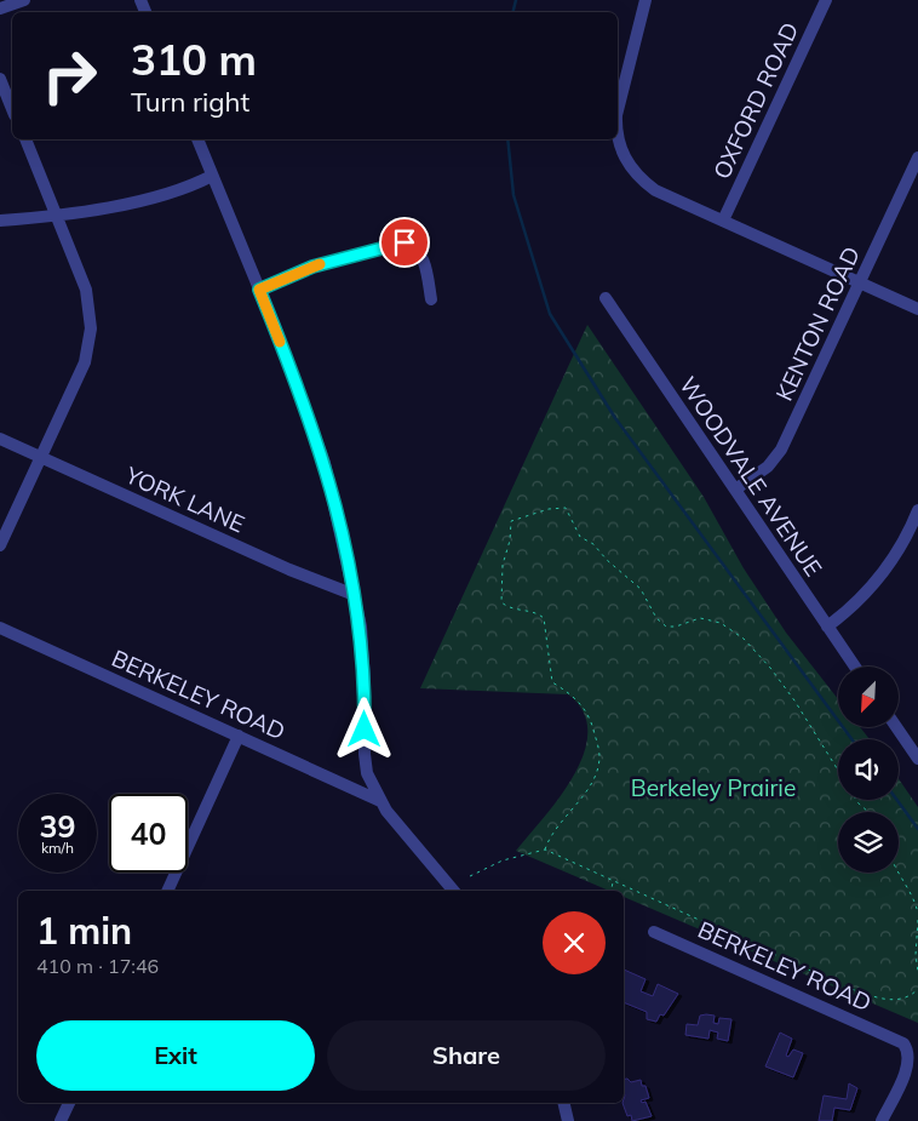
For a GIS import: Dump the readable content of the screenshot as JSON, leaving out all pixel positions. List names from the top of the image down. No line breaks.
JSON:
{"streets":{"street":["OXFORD ROAD","KENTON ROAD","WOODVALE AVENUE","YORK LANE","BERKELEY ROAD"]},"crossings":[["KENTON ROAD","WOODVALE AVENUE"]],"parks":["Berkeley Prairie"],"north":"bottom left","page":{"turn":["310 m","Turn right"],"speed":"39 km/h","limit":"40","heading":["1 min","410 m · 17:46"],"buttons":["Exit","Share"]}}
